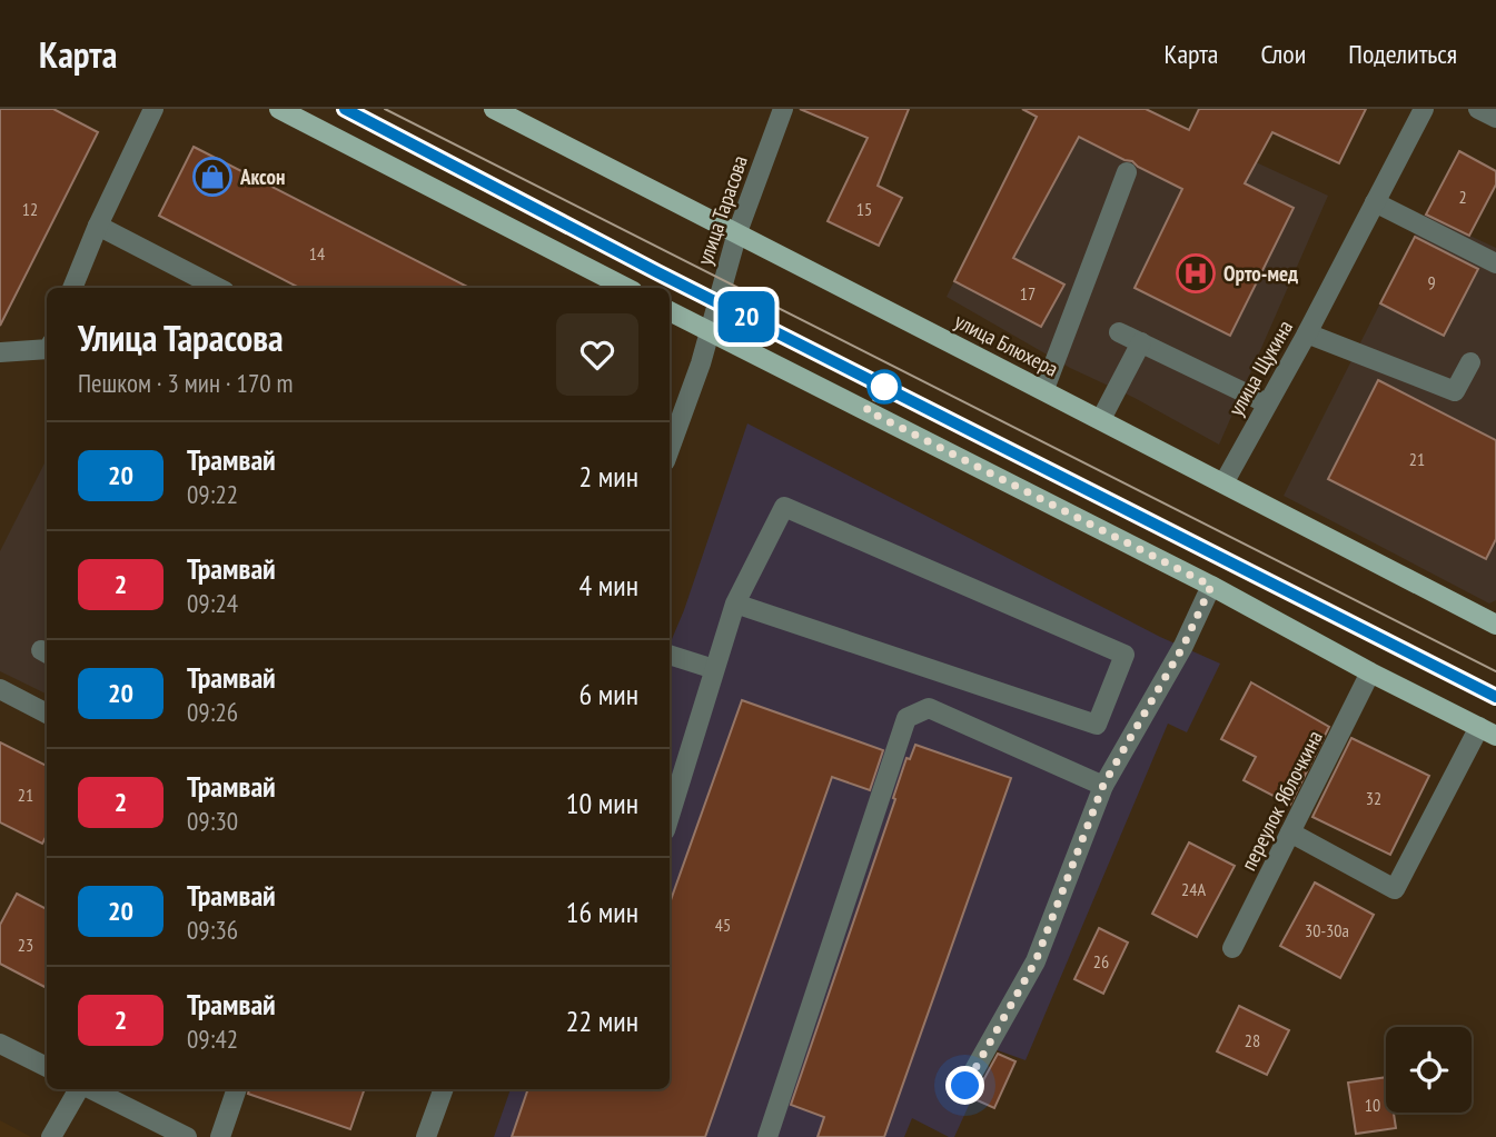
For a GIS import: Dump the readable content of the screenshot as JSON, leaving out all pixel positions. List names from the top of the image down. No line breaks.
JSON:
{"streets":{"main road":["улица Блюхера"],"street":["улица Тарасова","улица Щукина","переулок Яблочкина"]},"crossings":[["улица Тарасова","улица Блюхера"],["улица Блюхера","улица Щукина"]],"places":{"shop":["Аксон"],"hospital":["Орто-мед"]},"lines":["tram line 20"],"house_numbers":["2","12","15","14","9","17","21","21","32","24А","45","30-30а","23","26","28","10"],"page":{"header":"Карта","nav":["Карта","Слои","Поделиться"],"on_map":"20","heading":["Улица Тарасова","Пешком · 3 мин · 170 m"],"list":[{"mark":"20","name":"Трамвай","note":"09:22","value":"2 мин"},{"mark":"2","name":"Трамвай","note":"09:24","value":"4 мин"},{"mark":"20","name":"Трамвай","note":"09:26","value":"6 мин"},{"mark":"2","name":"Трамвай","note":"09:30","value":"10 мин"},{"mark":"20","name":"Трамвай","note":"09:36","value":"16 мин"},{"mark":"2","name":"Трамвай","note":"09:42","value":"22 мин"}]}}
